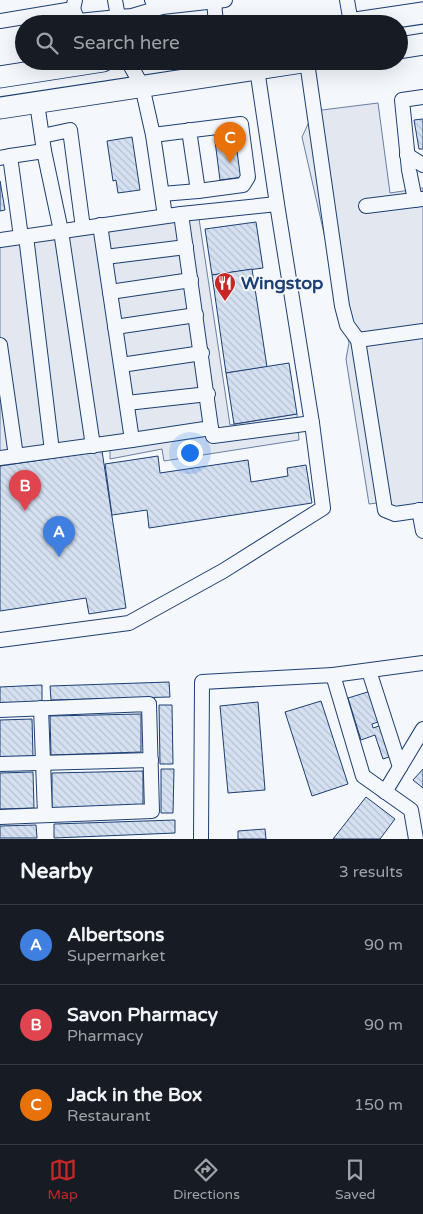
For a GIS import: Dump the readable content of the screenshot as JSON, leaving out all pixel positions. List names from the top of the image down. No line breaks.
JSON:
{"places":{"restaurant":["Wingstop"]},"page":{"search":"Search here","pins":["C","B","A"],"heading":["Nearby","3 results"],"list":[{"mark":"A","name":"Albertsons","note":"Supermarket","value":"90 m"},{"mark":"B","name":"Savon Pharmacy","note":"Pharmacy","value":"90 m"},{"mark":"C","name":"Jack in the Box","note":"Restaurant","value":"150 m"}],"nav":["Map","Directions","Saved"]}}
